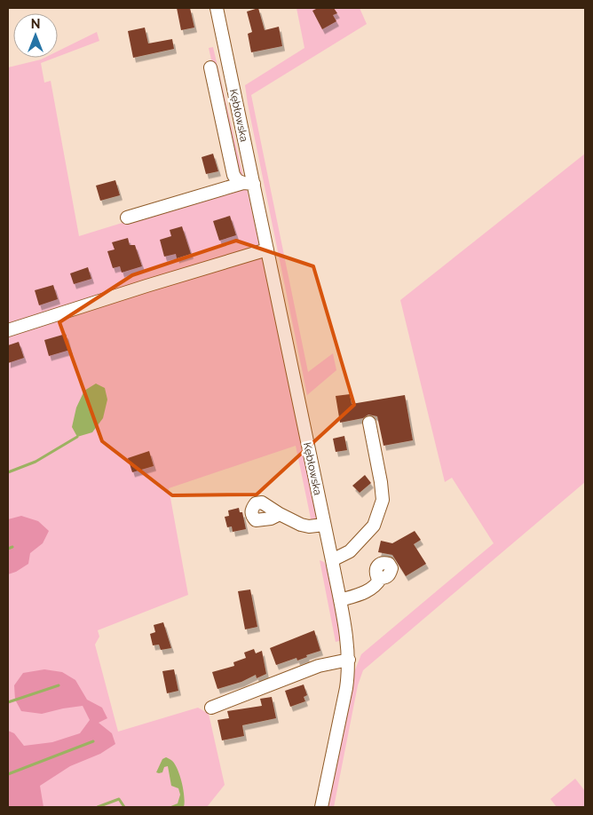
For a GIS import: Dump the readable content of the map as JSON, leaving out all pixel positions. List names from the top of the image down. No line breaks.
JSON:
{"streets":{"street":["Kębłowska"]},"north":"top"}
